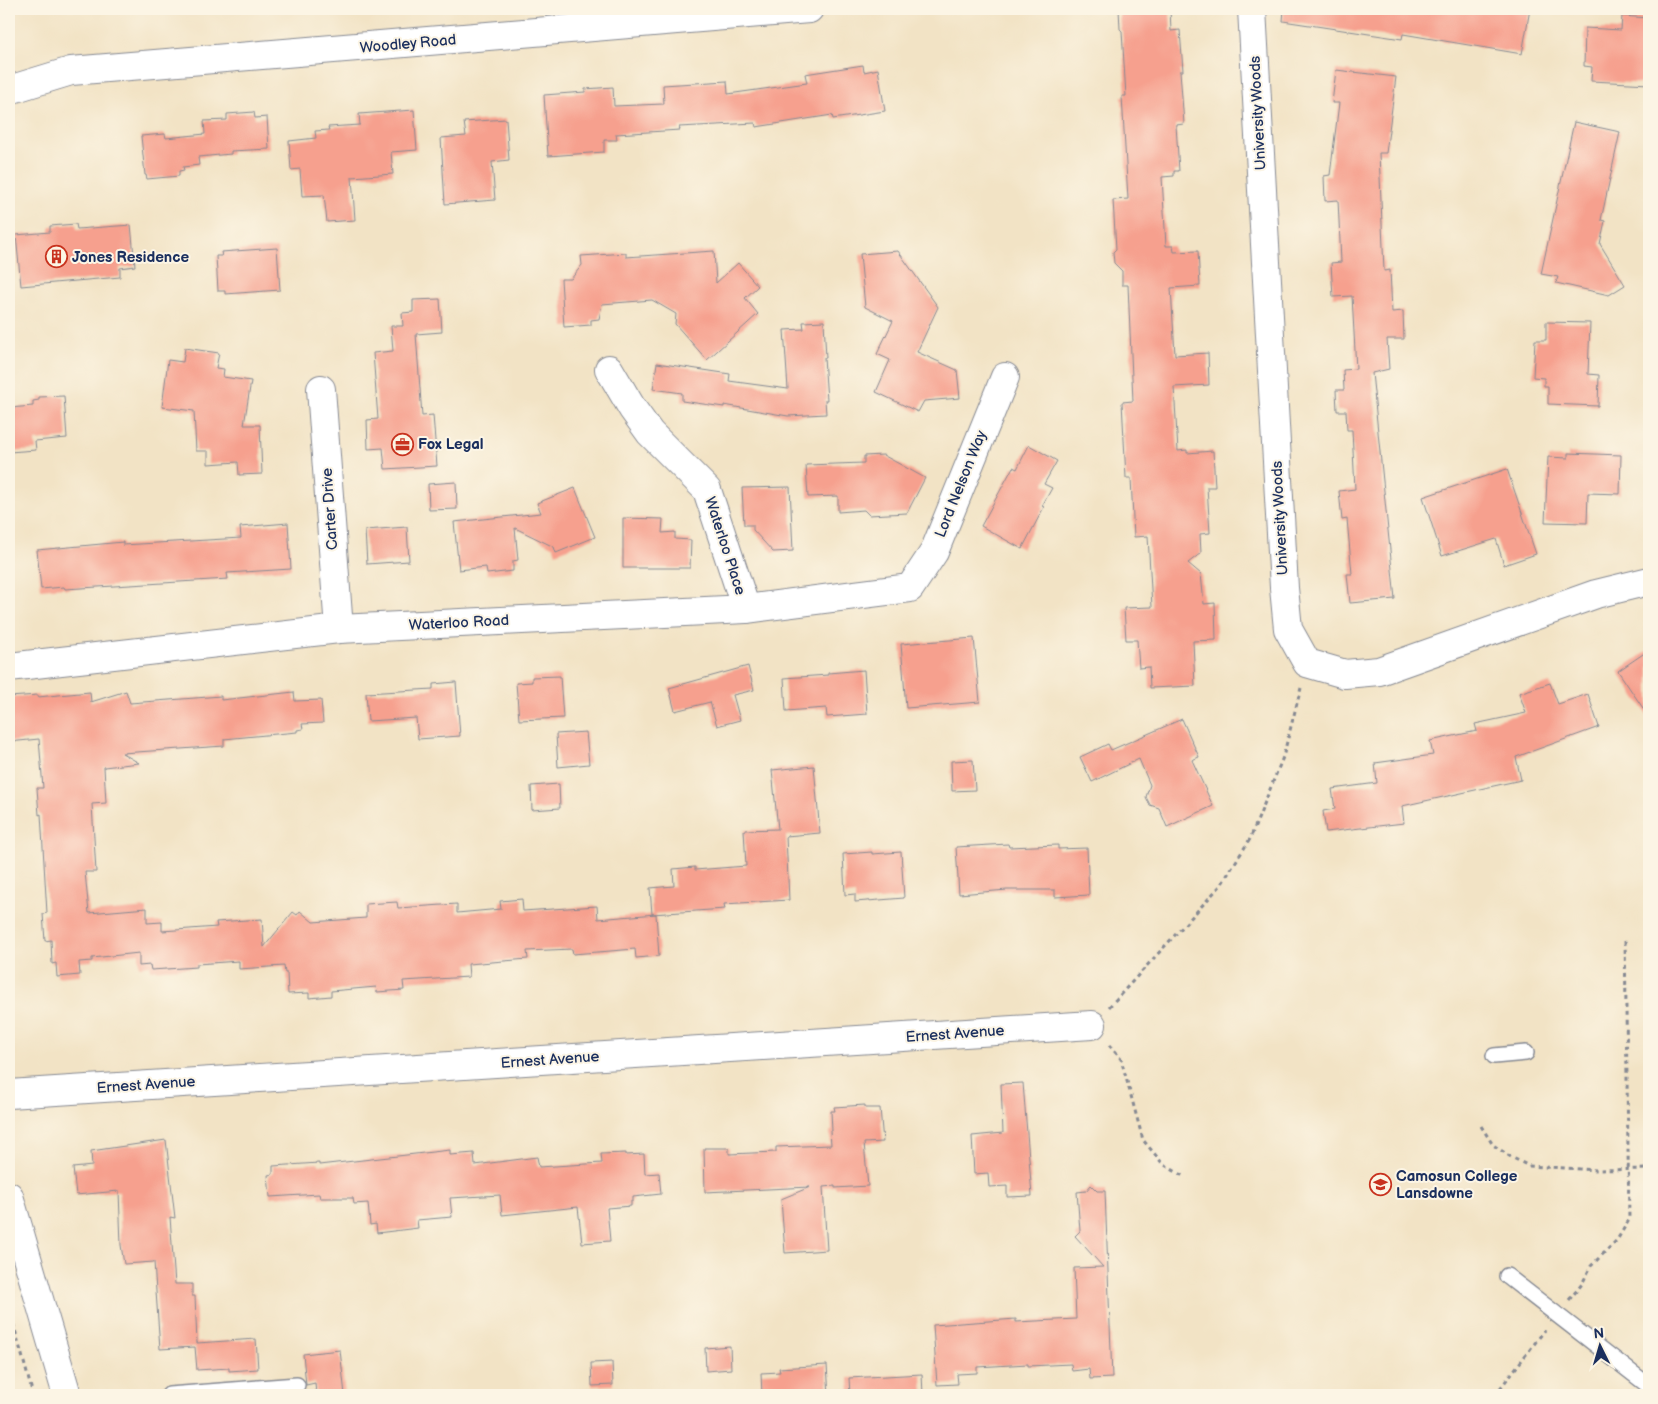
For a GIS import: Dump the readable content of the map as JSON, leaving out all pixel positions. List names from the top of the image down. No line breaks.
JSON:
{"streets":{"street":["Woodley Road","University Woods","Lord Nelson Way","Carter Drive","Waterloo Place","Waterloo Road","Ernest Avenue"]},"crossings":[["Lord Nelson Way","Waterloo Road"],["Carter Drive","Waterloo Road"],["Waterloo Place","Waterloo Road"]],"places":{"building":["Jones Residence"],"office":["Fox Legal"],"school or university":["Camosun College Lansdowne"]},"north":"top"}
